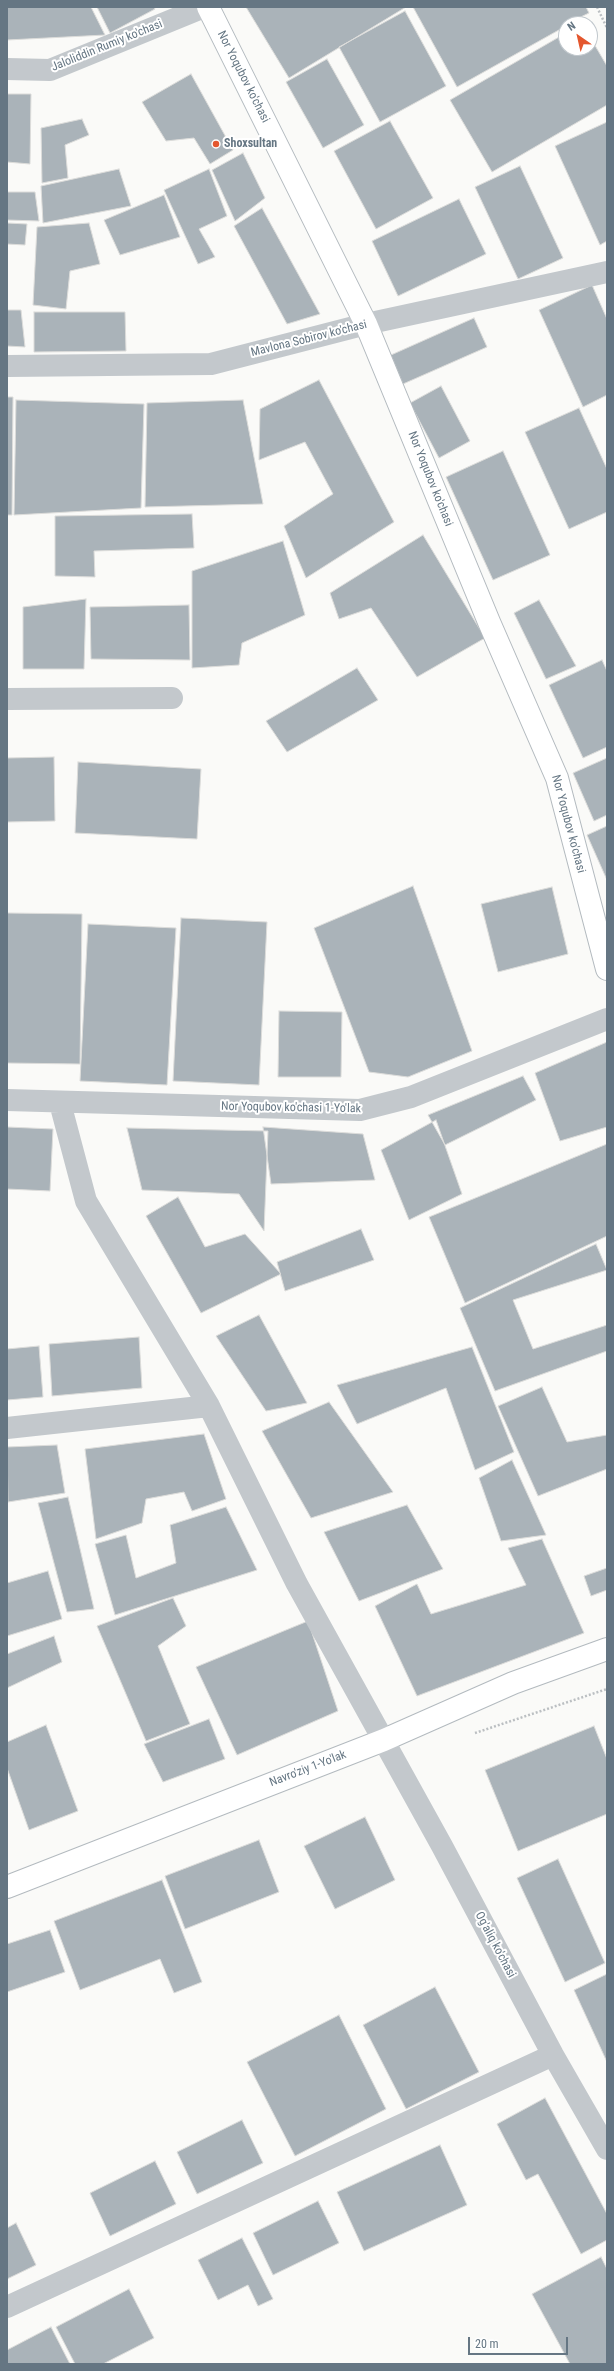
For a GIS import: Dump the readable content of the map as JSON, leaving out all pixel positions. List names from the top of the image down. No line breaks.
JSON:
{"streets":{"street":["Jaloliddin Rumiy ko'chasi","Nor Yoqubov ko'chasi","Mavlona Sobirov ko'chasi","Nor Yoqubov ko'chasi 1-Yo'lak","Navro'ziy 1-Yo'lak","Og'aliq ko'chasi"]},"crossings":[["Nor Yoqubov ko'chasi","Mavlona Sobirov ko'chasi"],["Nor Yoqubov ko'chasi 1-Yo'lak","Og'aliq ko'chasi"],["Navro'ziy 1-Yo'lak","Og'aliq ko'chasi"]],"places":["Shoxsultan"],"scale_bar":"20 m","north":"top left"}
